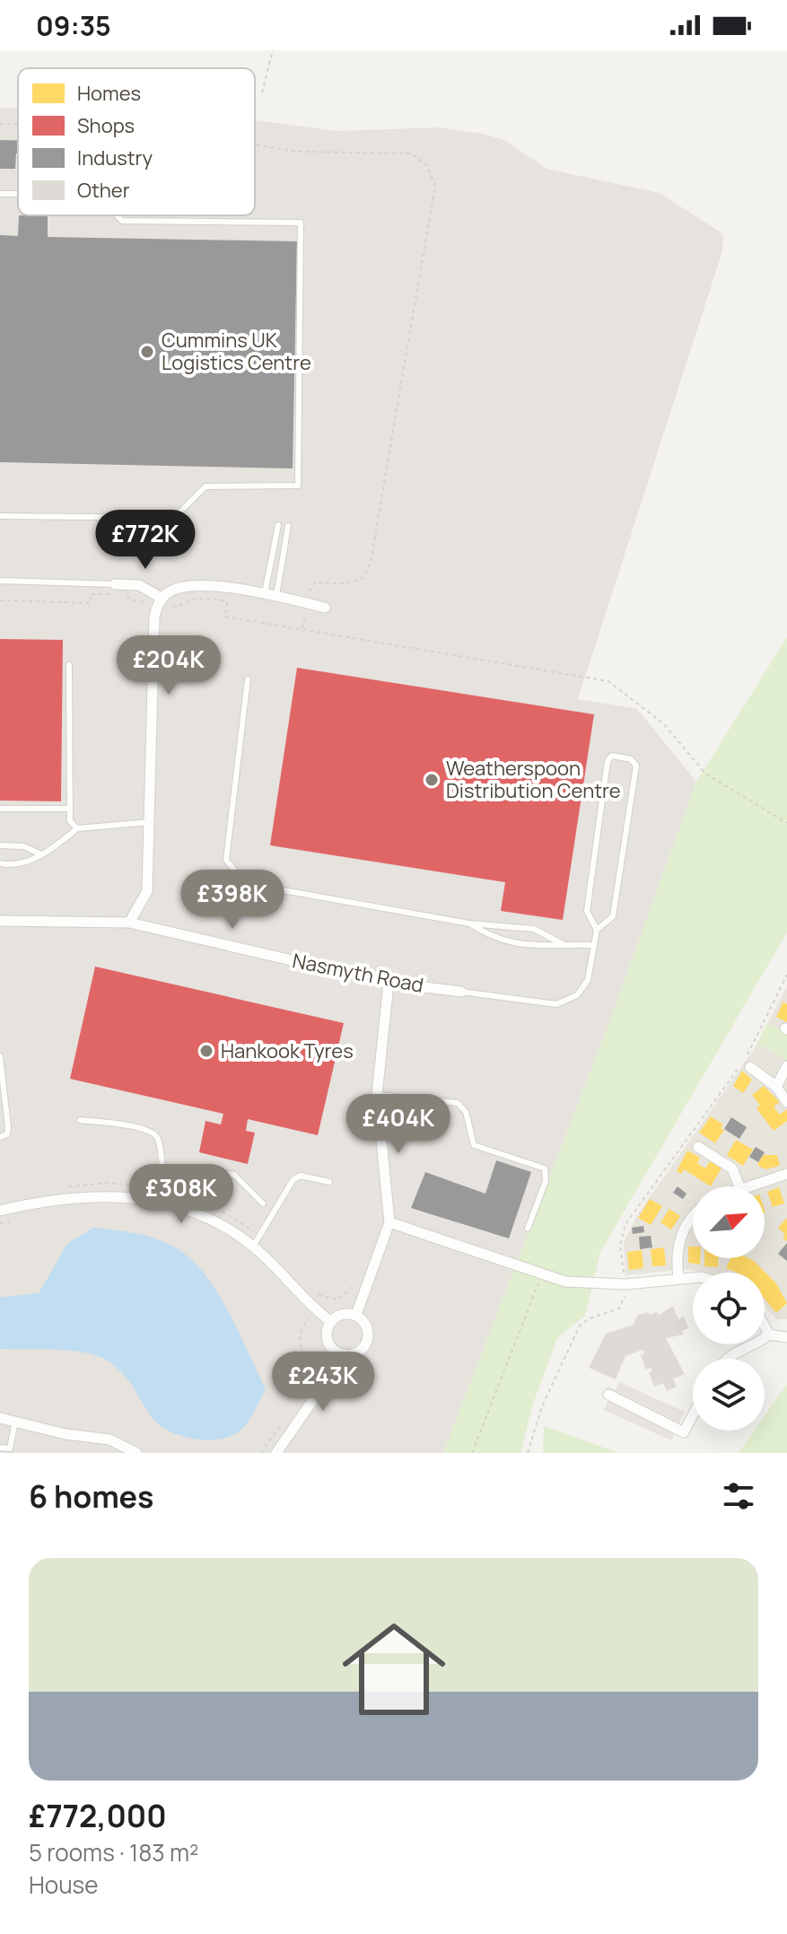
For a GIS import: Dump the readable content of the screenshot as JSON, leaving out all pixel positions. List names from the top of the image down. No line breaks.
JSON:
{"streets":{"street":["Nasmyth Road"]},"places":["Cummins UK Logistics Centre","Weatherspoon Distribution Centre","Hankook Tyres"],"legend":["Homes","Shops","Industry","Other"],"north":"top right","page":{"status":"09:35","price":["£772K","£204K","£398K","£404K","£308K","£243K"],"heading":"6 homes","list":[{"name":"£772,000","note":"5 rooms · 183 m² · House"}]}}
